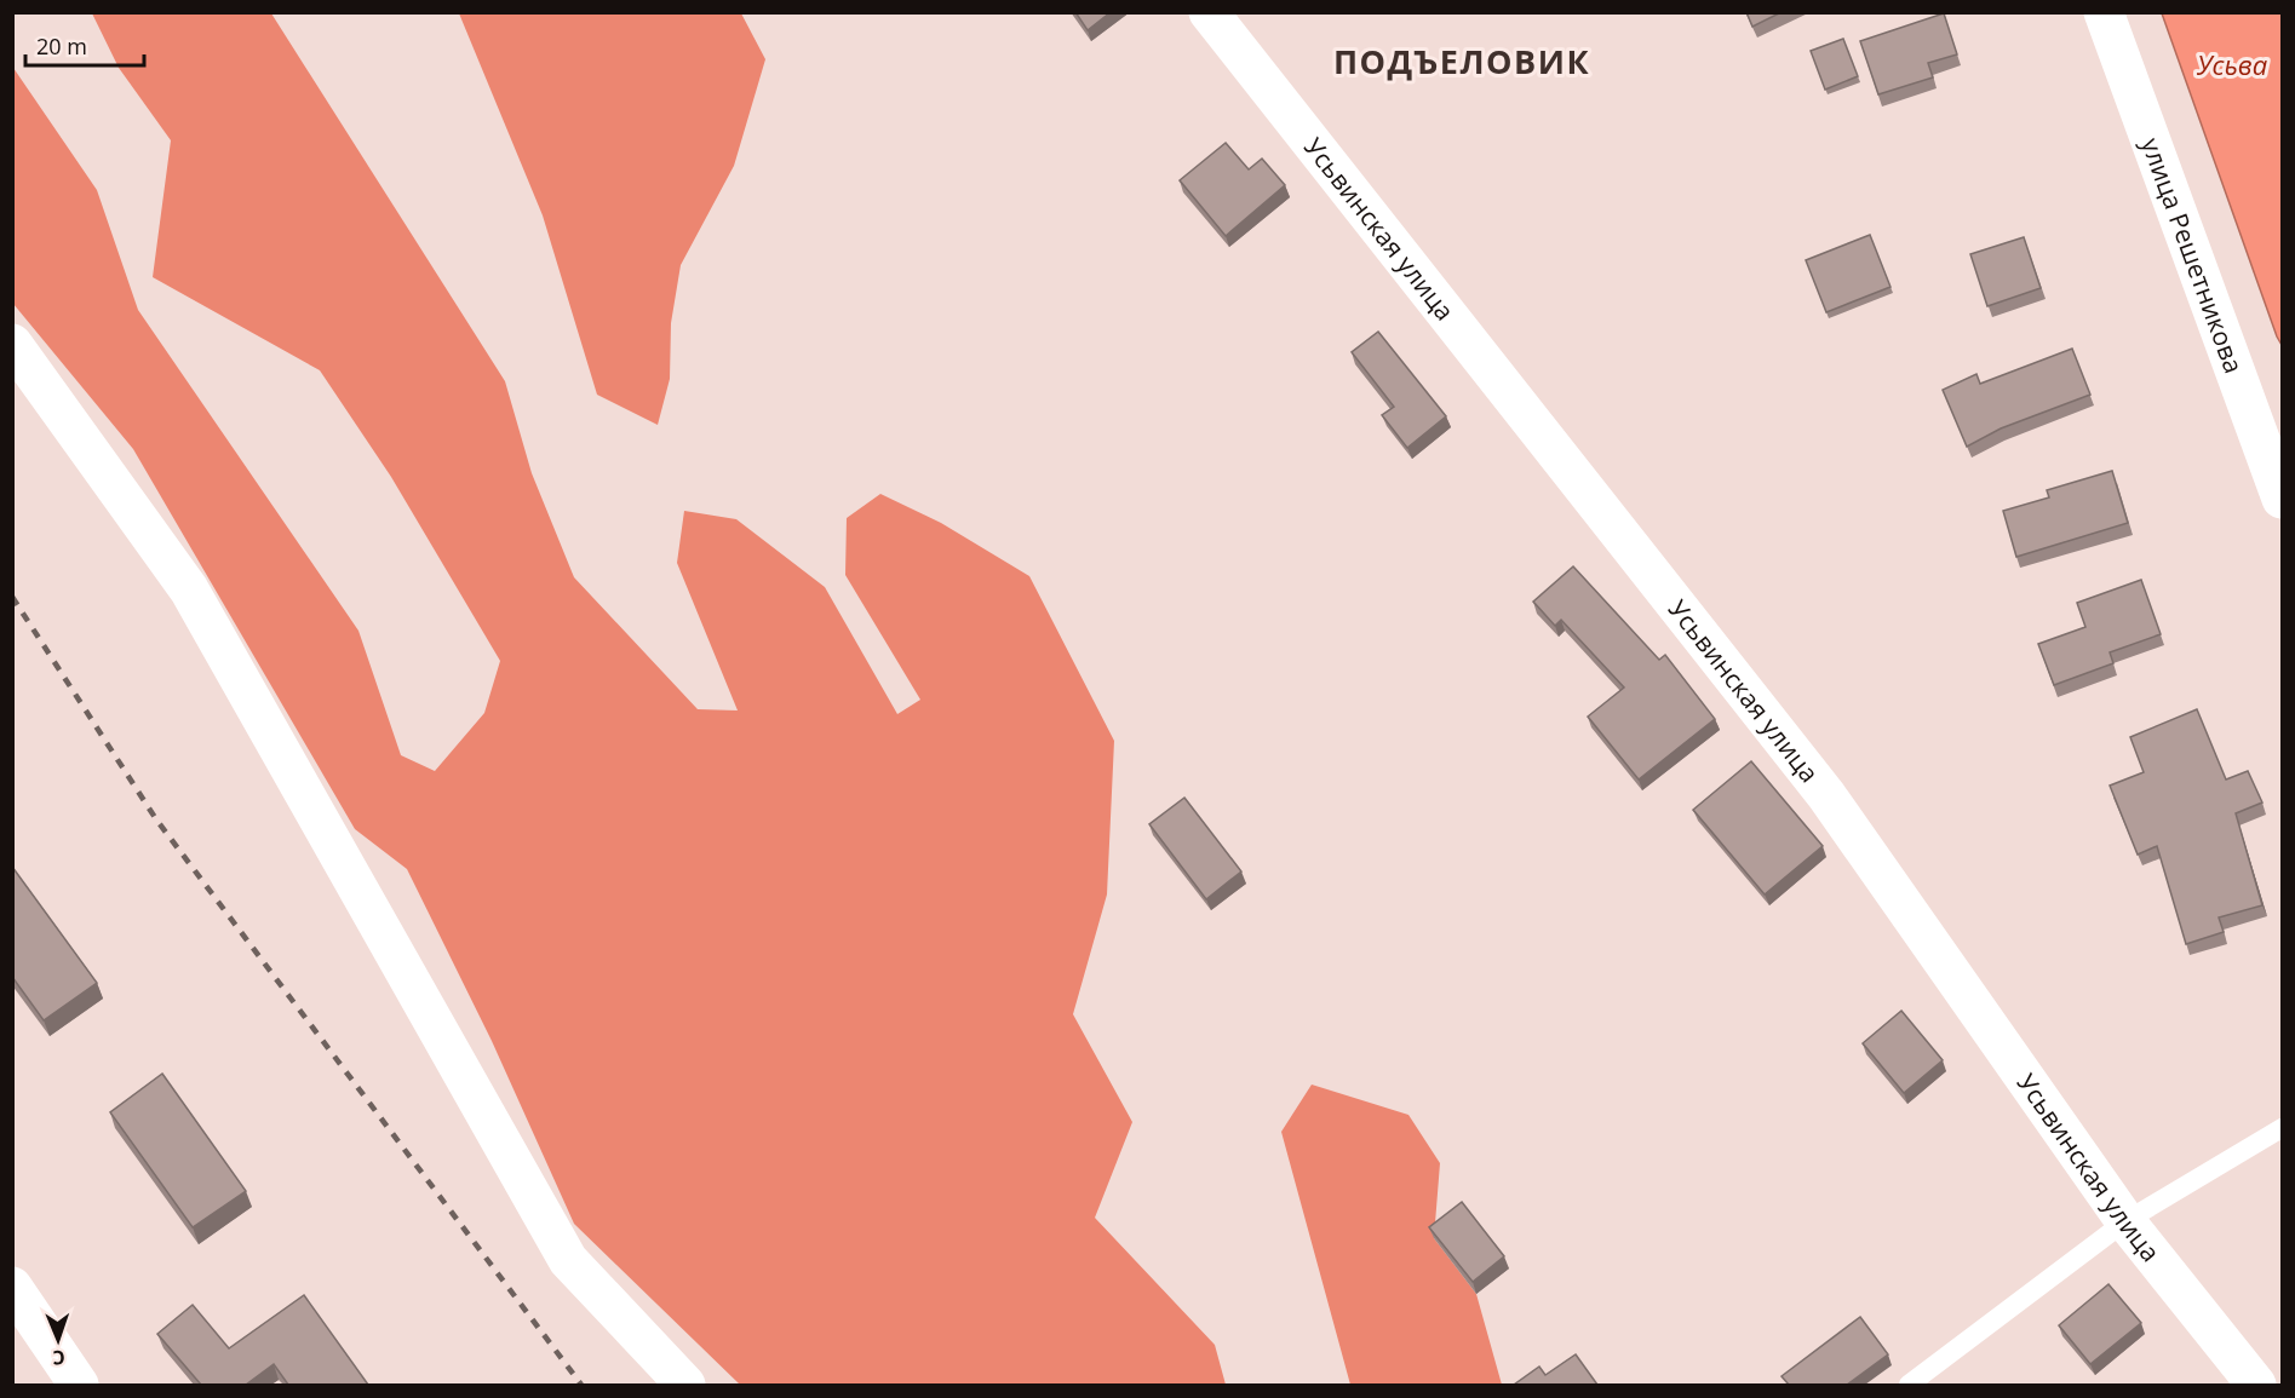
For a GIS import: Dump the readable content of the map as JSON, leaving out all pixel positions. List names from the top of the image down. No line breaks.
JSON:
{"streets":{"street":["Усьвинская улица","улица Решетникова"]},"districts":["ПОДЪЕЛОВИК"],"water":["Усьва"],"scale_bar":"20 m","north":"bottom"}
